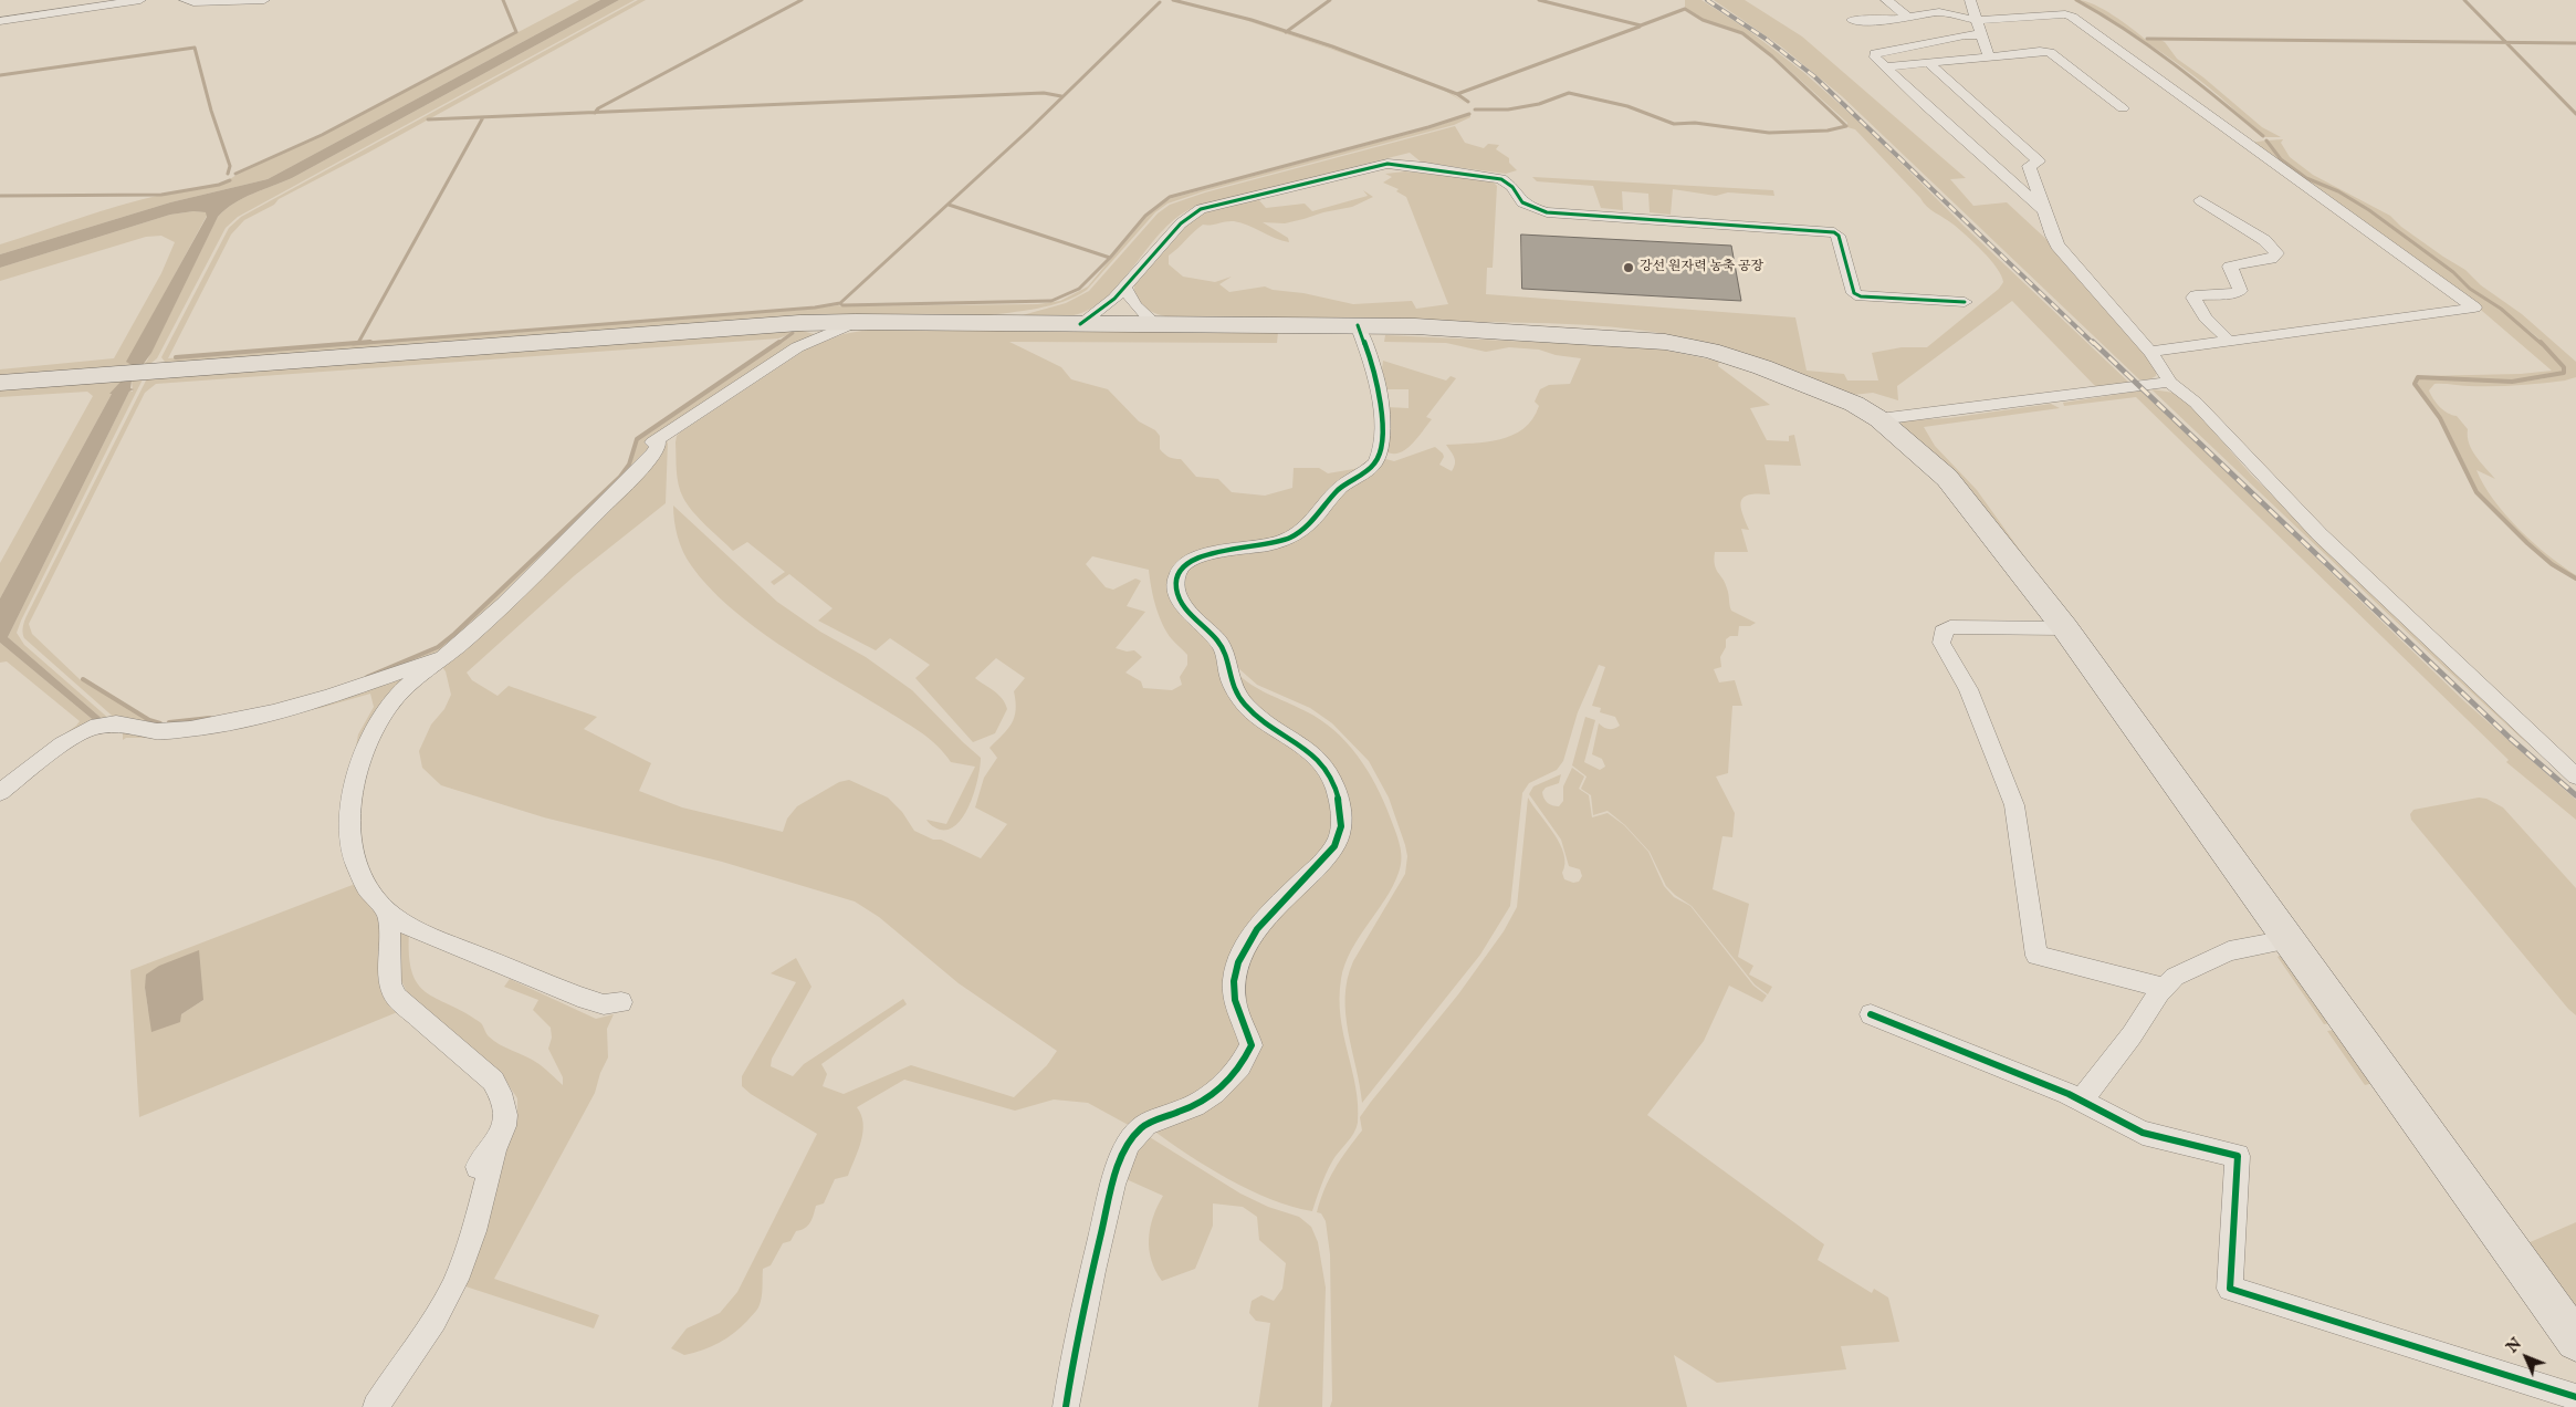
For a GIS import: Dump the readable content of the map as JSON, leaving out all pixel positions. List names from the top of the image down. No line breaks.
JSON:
{"places":["강선 원자력 농축 공장"],"north":"top left"}
